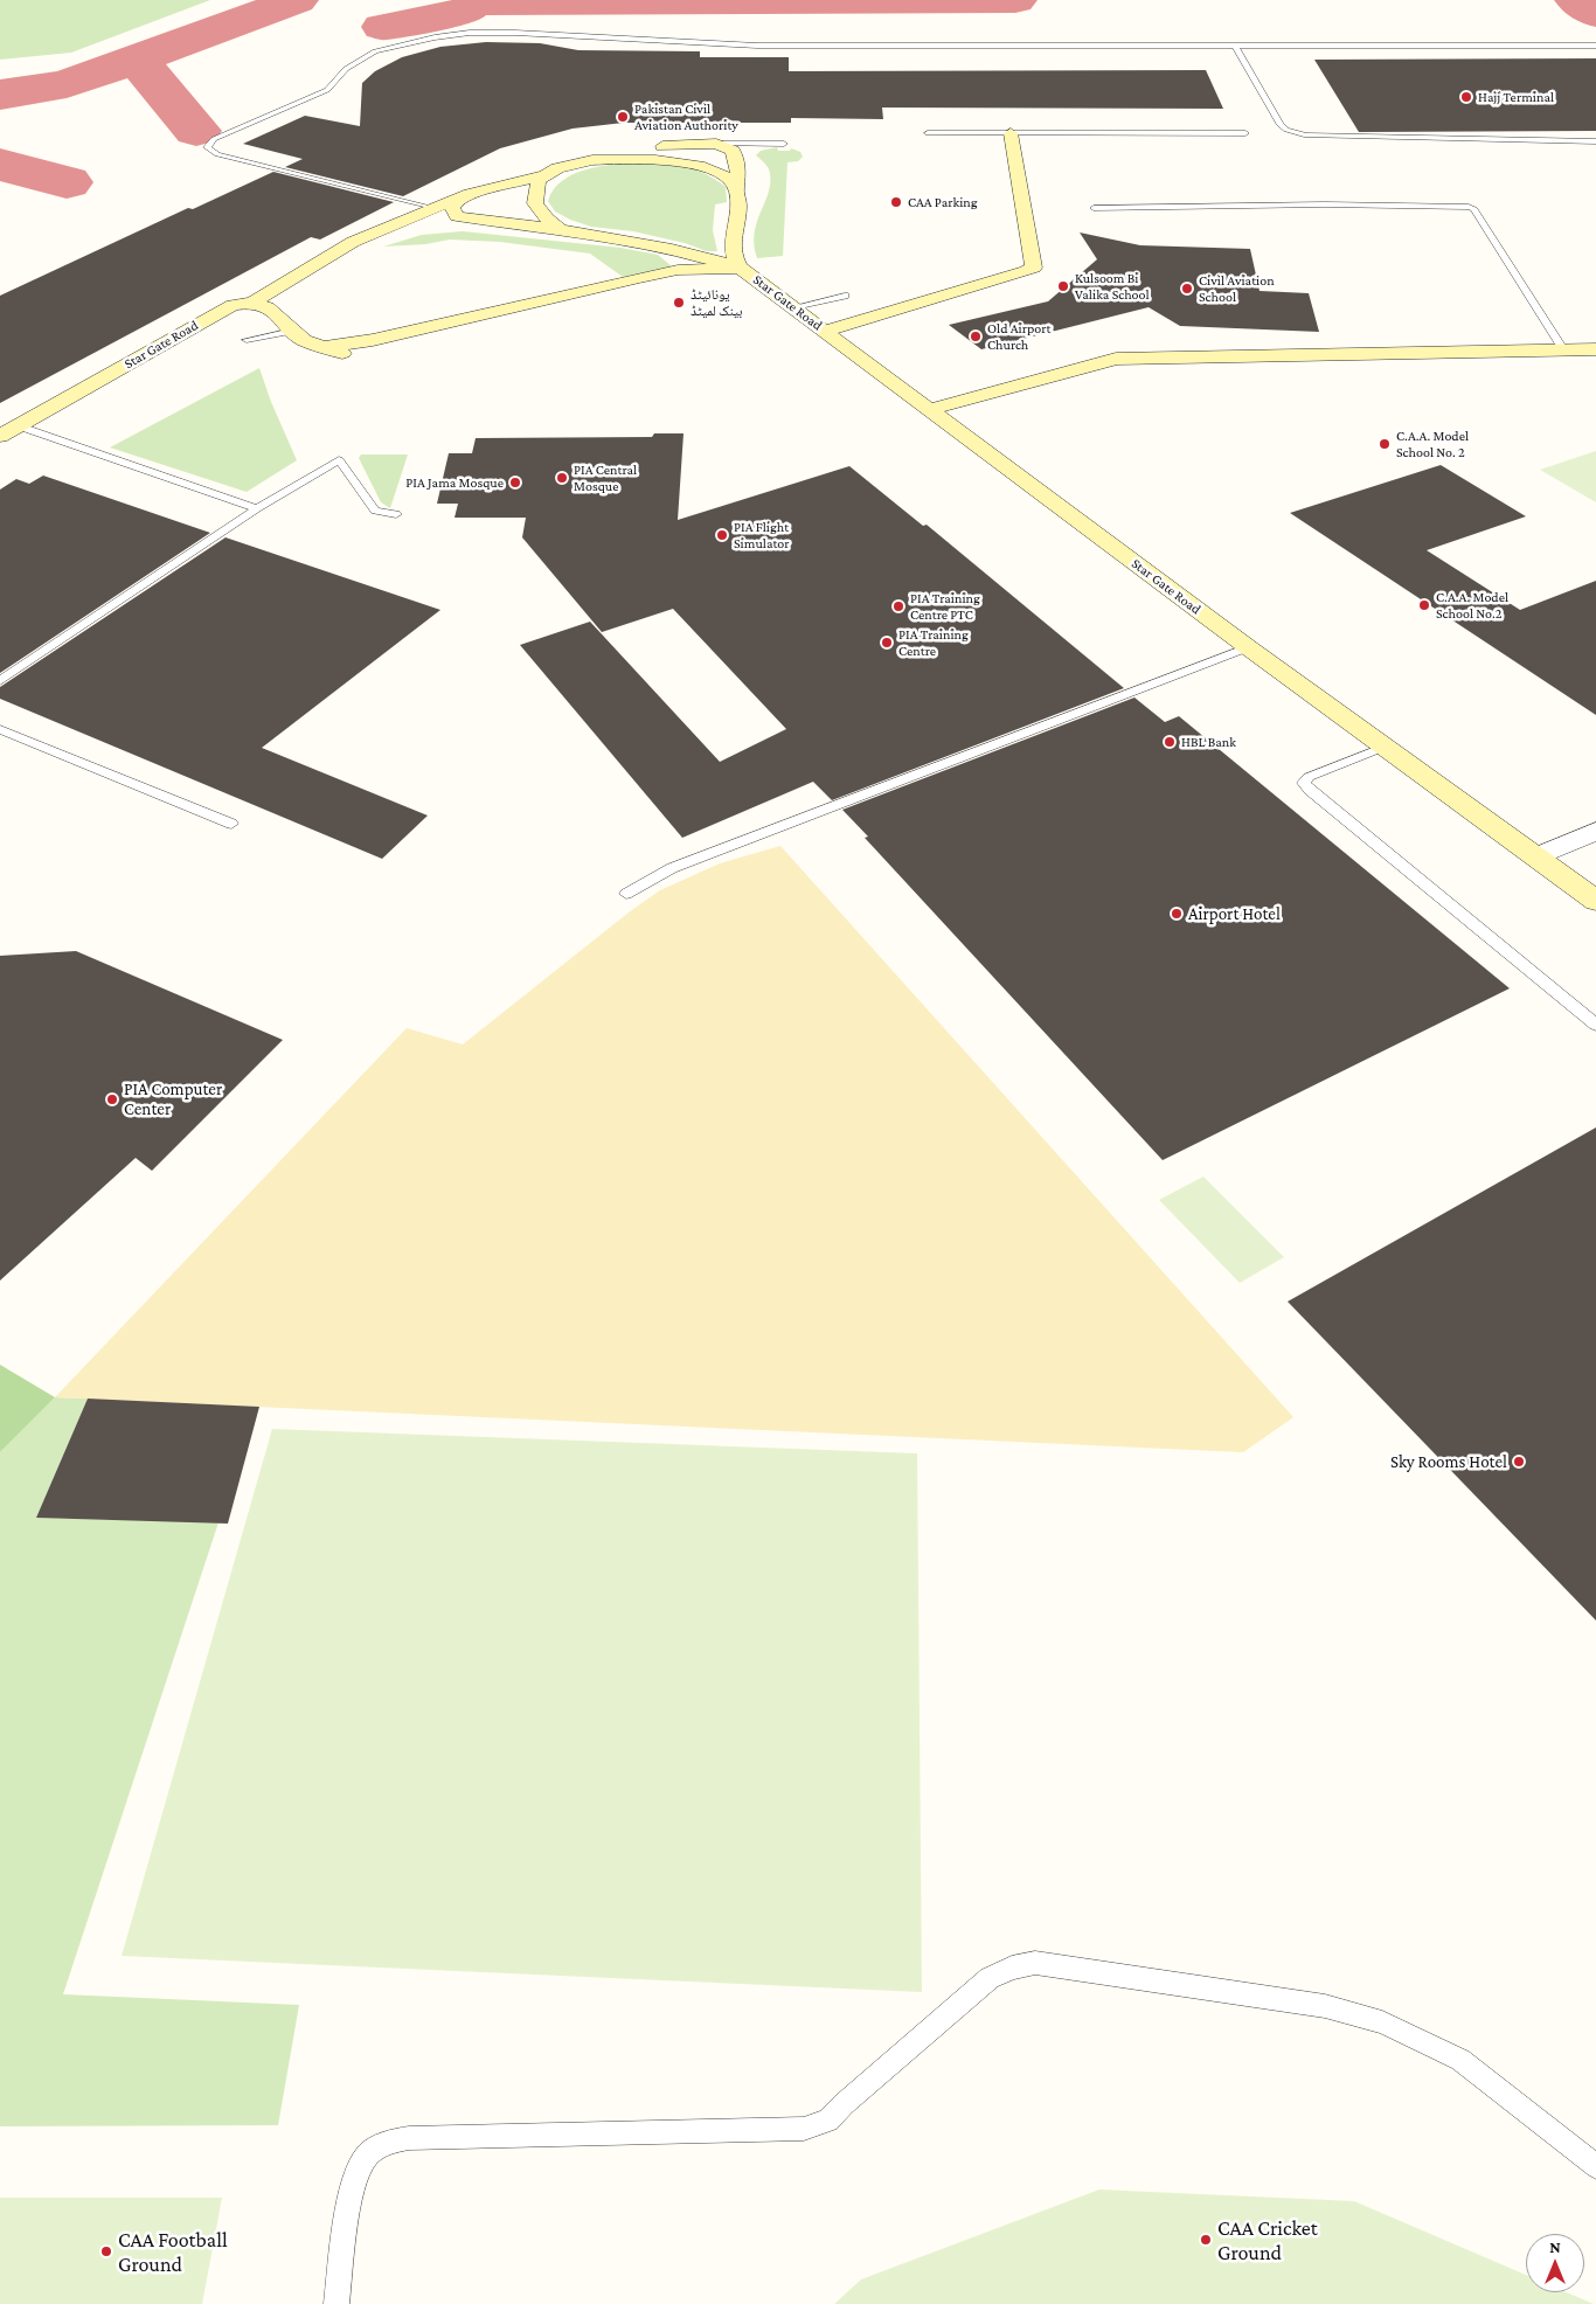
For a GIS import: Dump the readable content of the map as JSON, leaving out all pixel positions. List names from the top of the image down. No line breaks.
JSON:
{"streets":{"street":["Star Gate Road"]},"places":["Hajj Terminal","Pakistan Civil Aviation Authority","CAA Parking","Kulsoom Bi Valika School","Civil Aviation School","یونائیٹڈ بینک لمیٹڈ","Old Airport Church","C.A.A. Model School No. 2","PIA Central Mosque","PIA Jama Mosque","PIA Flight Simulator","C.A.A. Model School No.2","PIA Training Centre PTC","PIA Training Centre","HBL Bank","Airport Hotel","PIA Computer Center","Sky Rooms Hotel","CAA Cricket Ground","CAA Football Ground"],"north":"top"}
